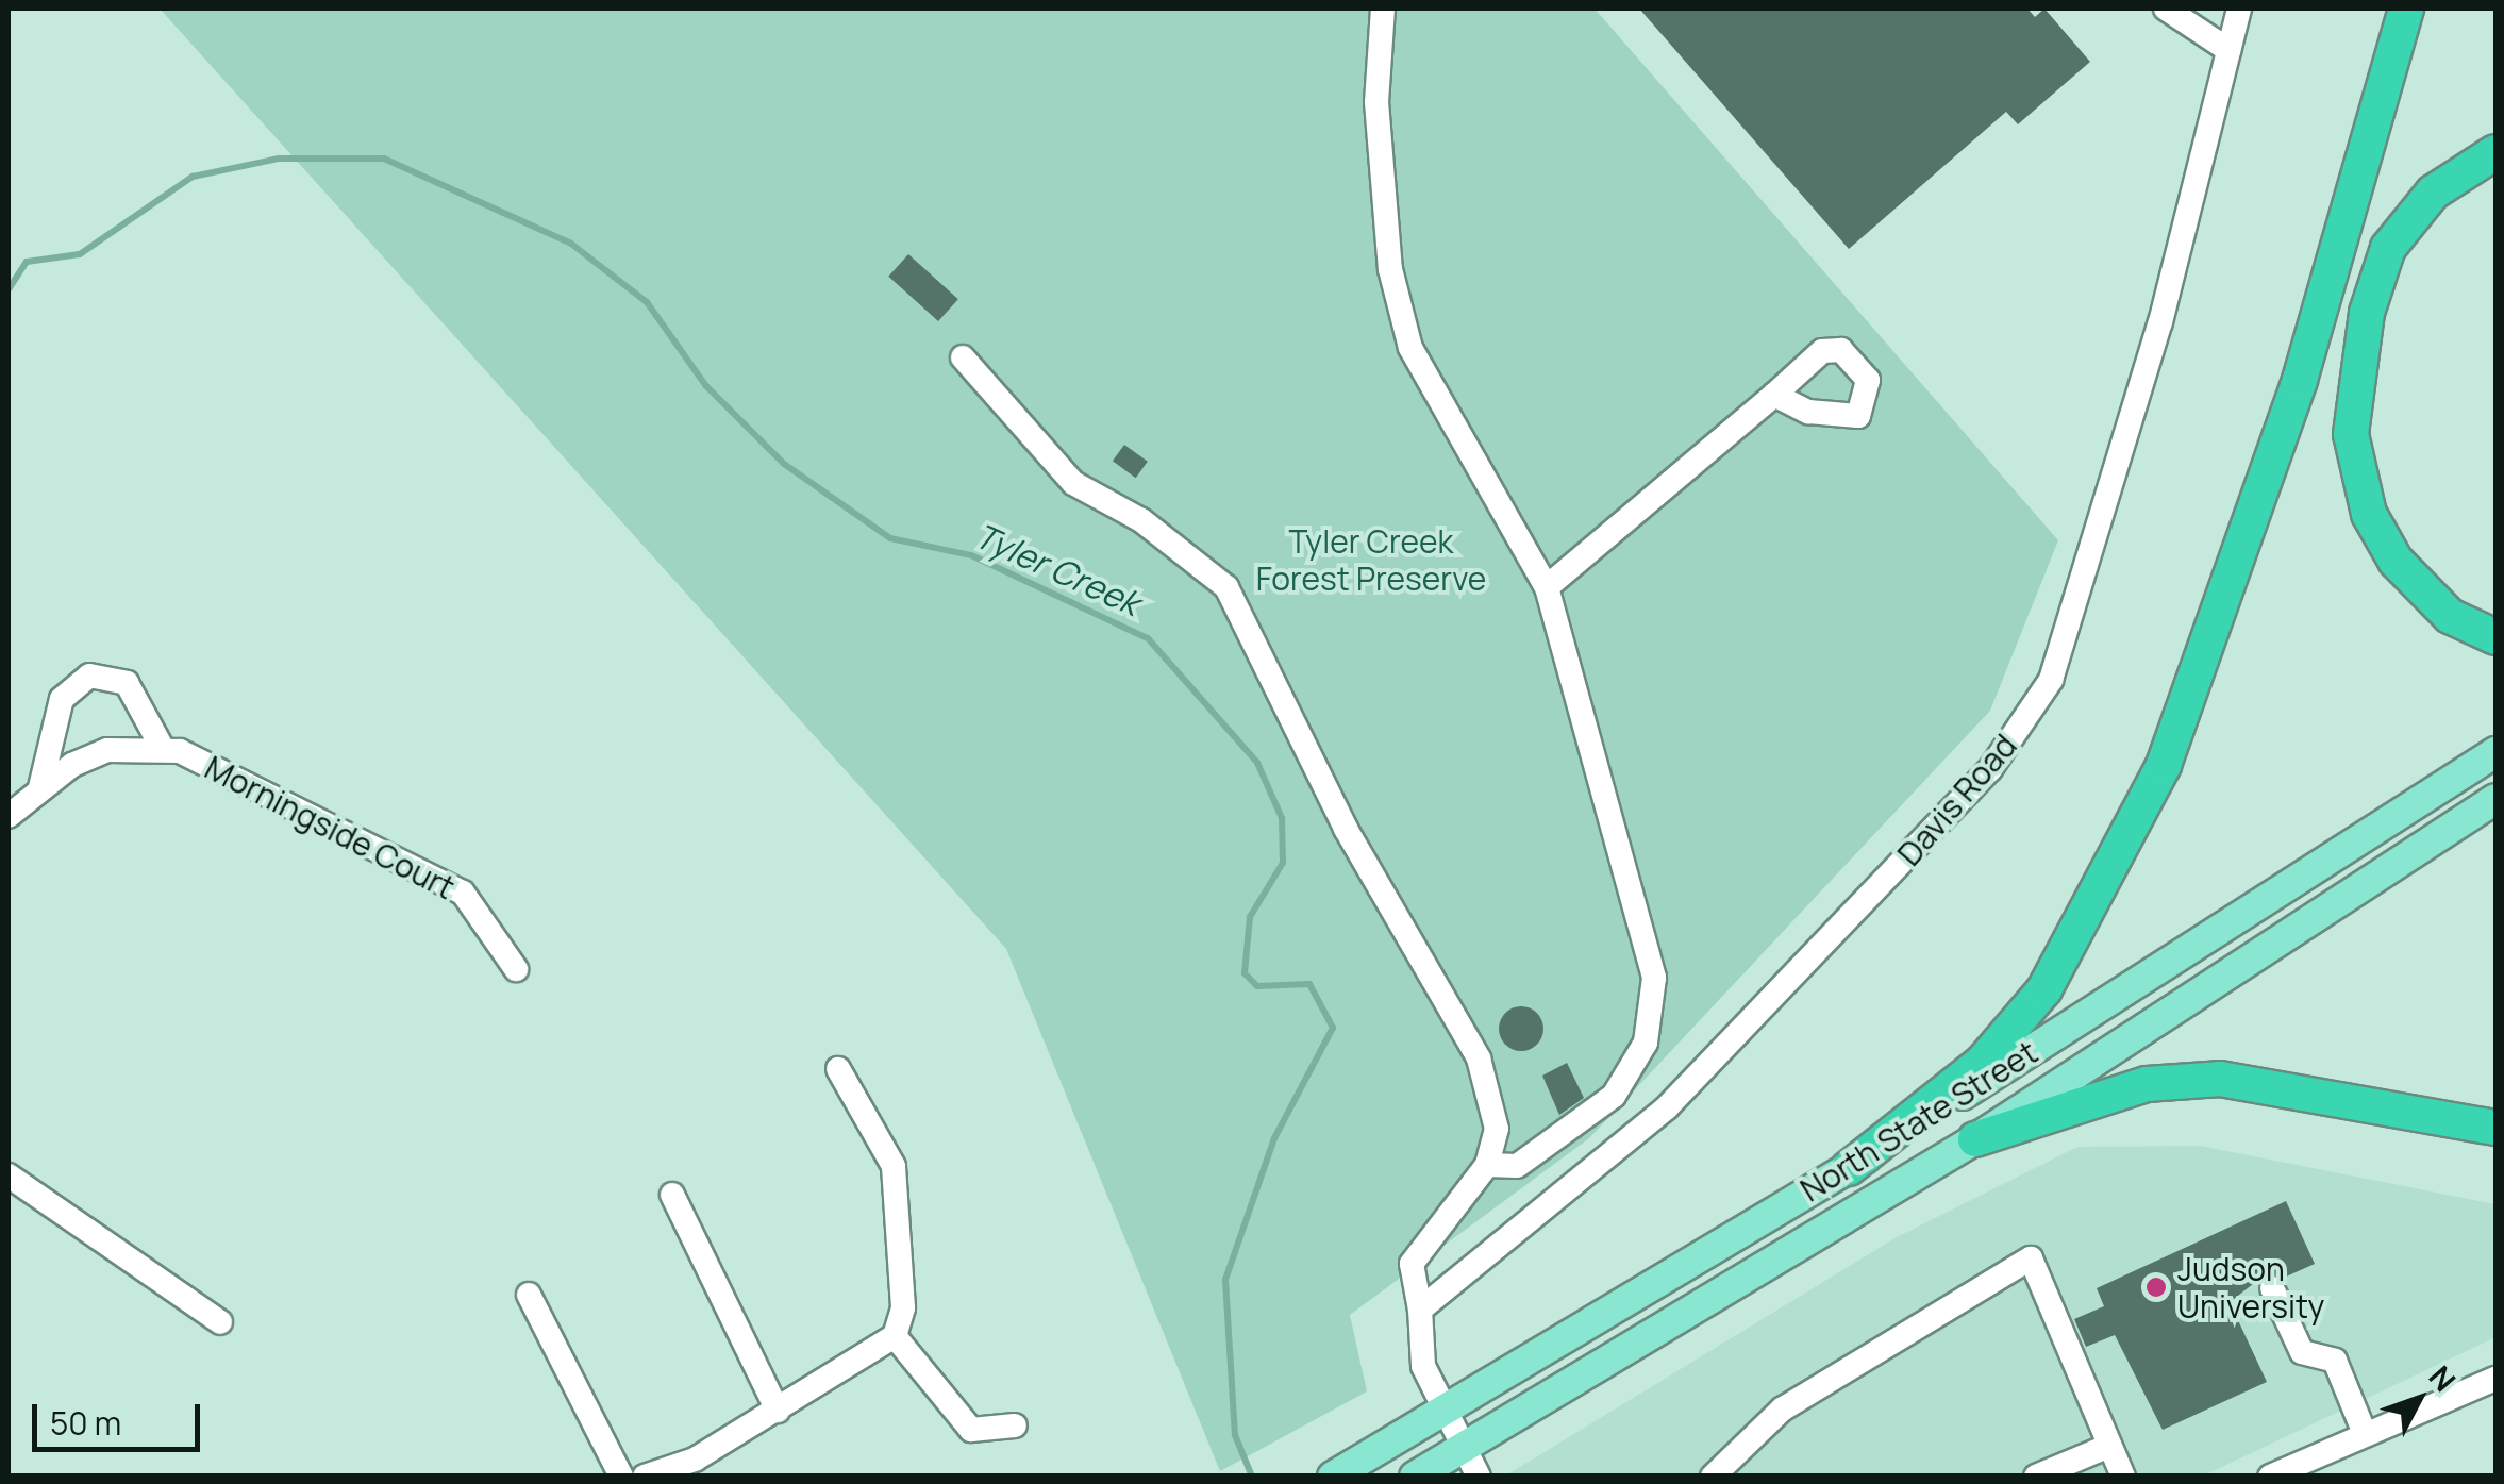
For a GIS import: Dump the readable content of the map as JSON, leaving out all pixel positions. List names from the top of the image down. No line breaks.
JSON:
{"streets":{"main road":["North State Street"],"street":["Davis Road","Morningside Court"]},"water":["Tyler Creek"],"parks":["Tyler Creek Forest Preserve"],"places":["Judson University"],"scale_bar":"50 m","north":"top right"}
